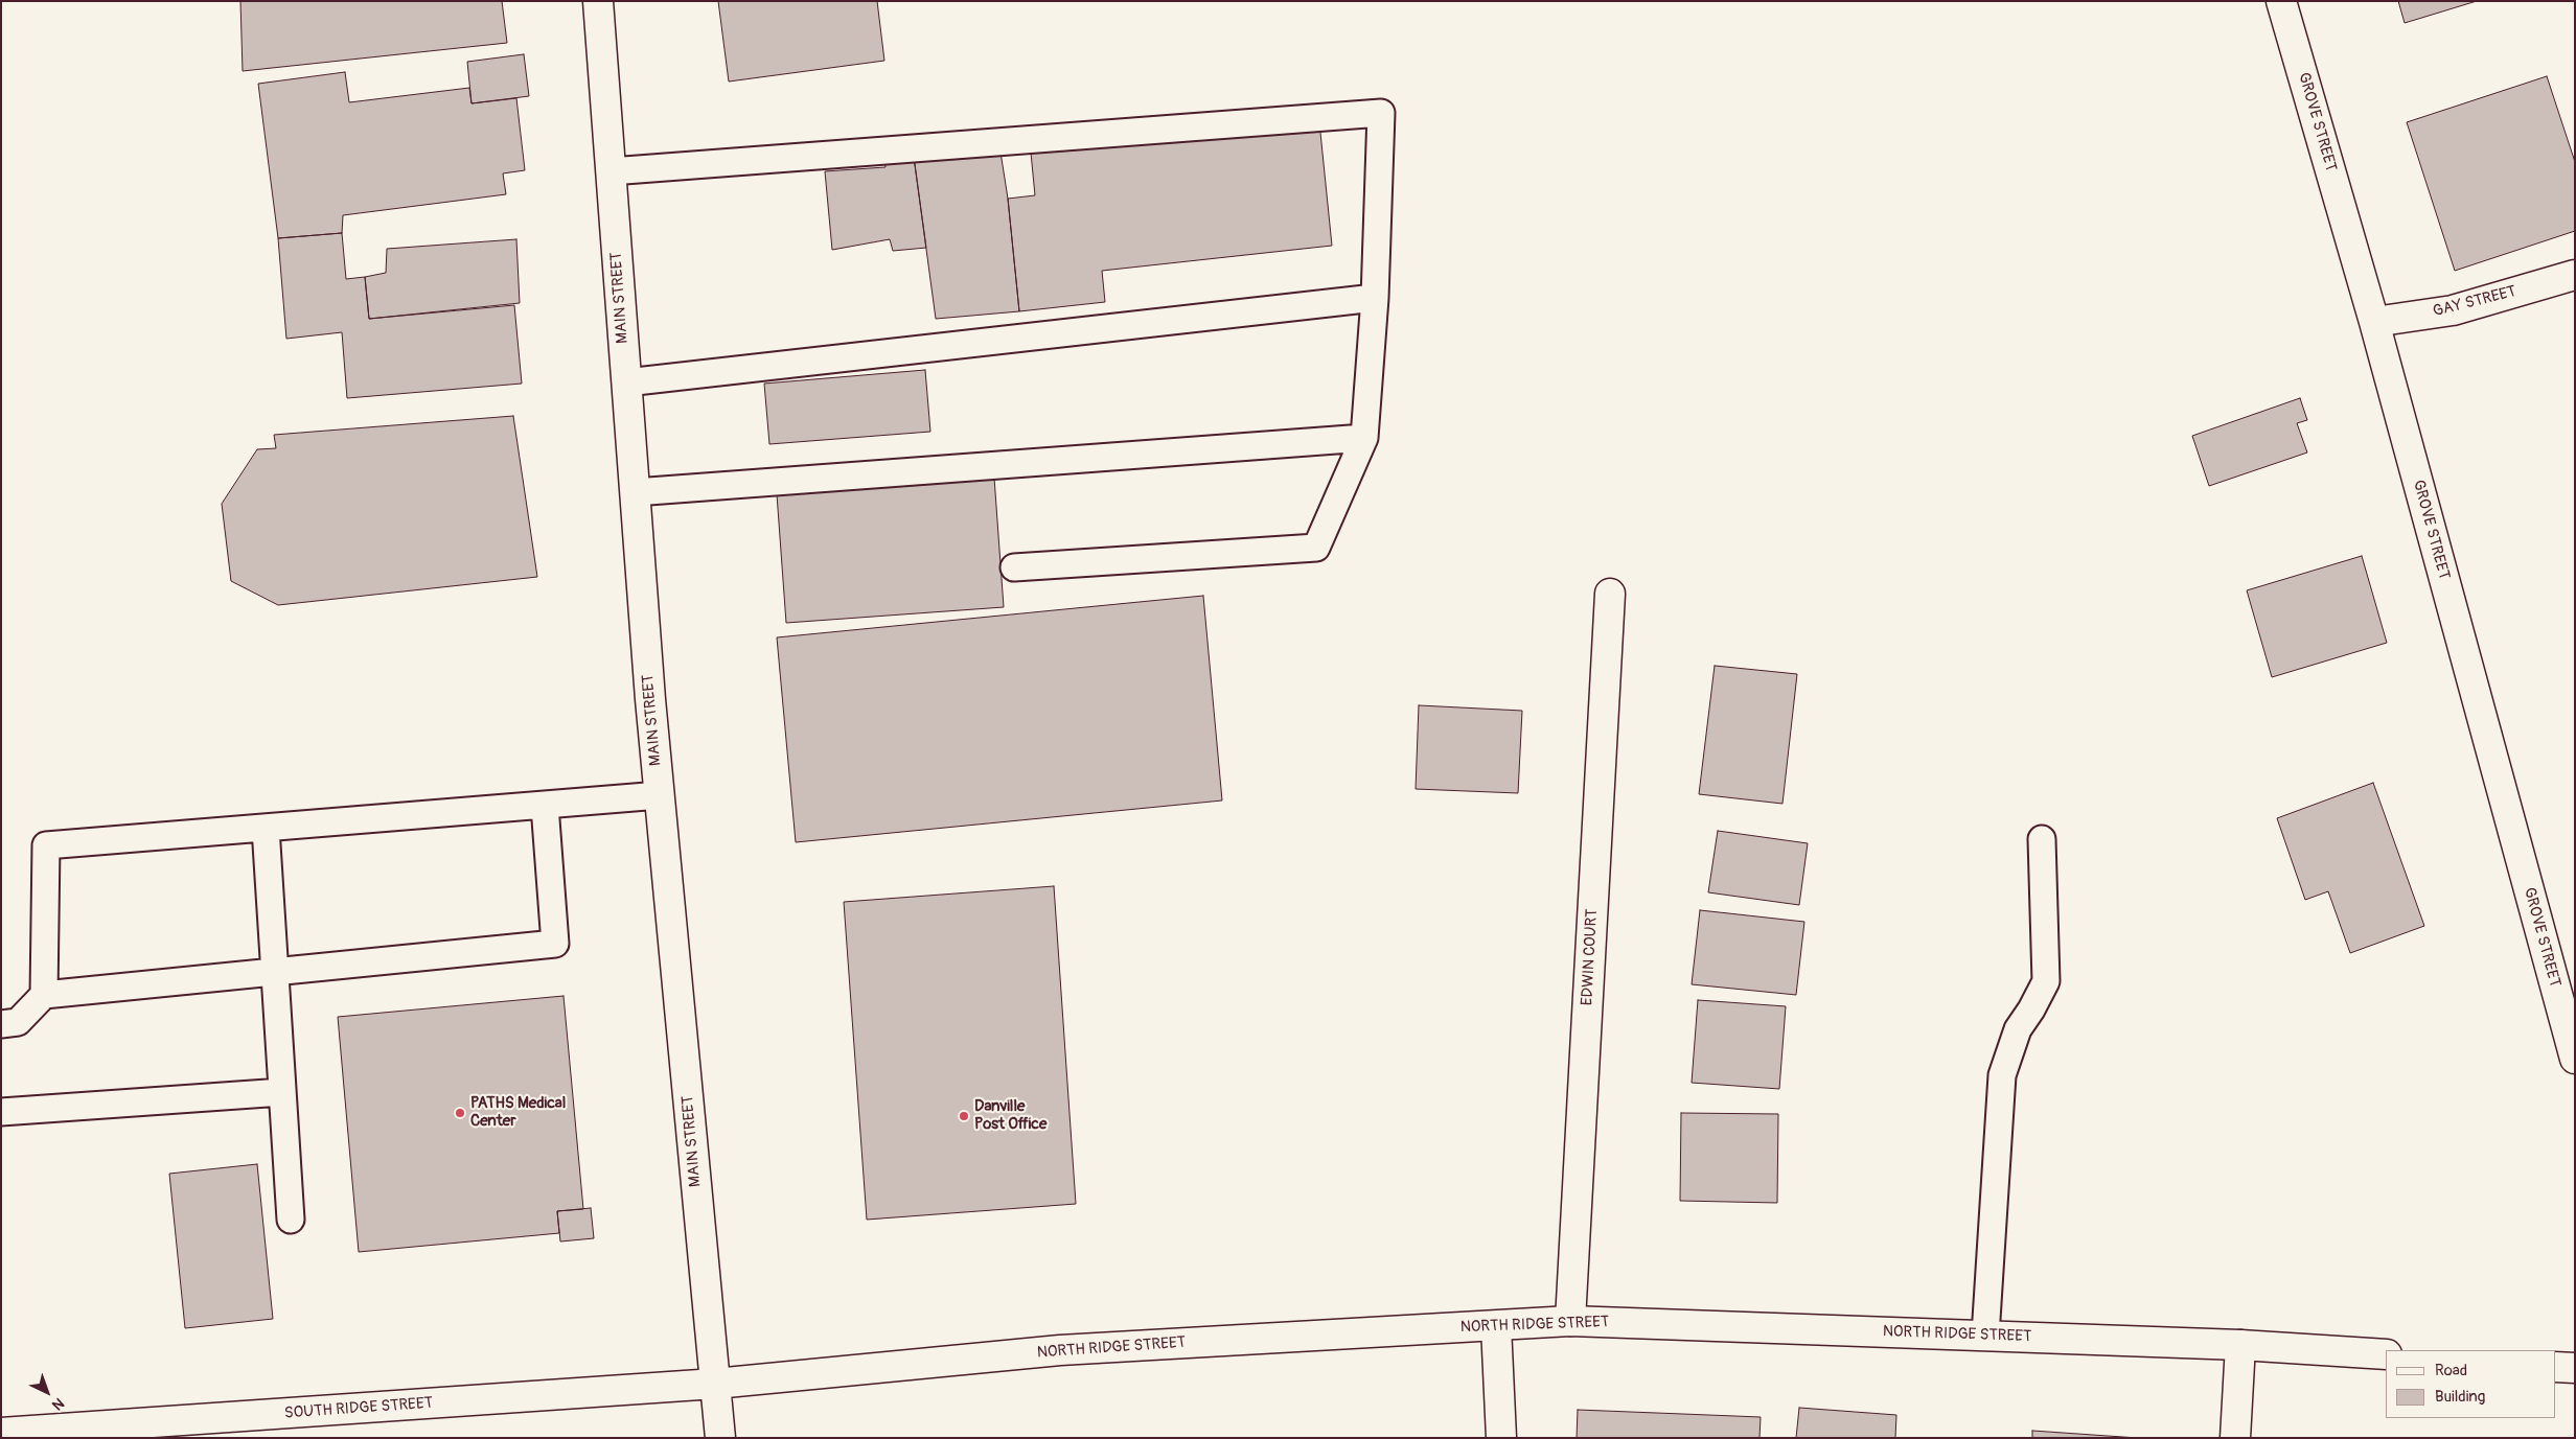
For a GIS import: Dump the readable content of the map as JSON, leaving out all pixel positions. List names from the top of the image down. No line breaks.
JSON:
{"streets":{"street":["GROVE STREET","MAIN STREET","GAY STREET","EDWIN COURT","NORTH RIDGE STREET","SOUTH RIDGE STREET"]},"crossings":[["GROVE STREET","GAY STREET"],["MAIN STREET","NORTH RIDGE STREET"],["MAIN STREET","SOUTH RIDGE STREET"],["EDWIN COURT","NORTH RIDGE STREET"],["NORTH RIDGE STREET","SOUTH RIDGE STREET"]],"places":["PATHS Medical Center","Danville Post Office"],"legend":["Road","Building"],"north":"bottom right"}
